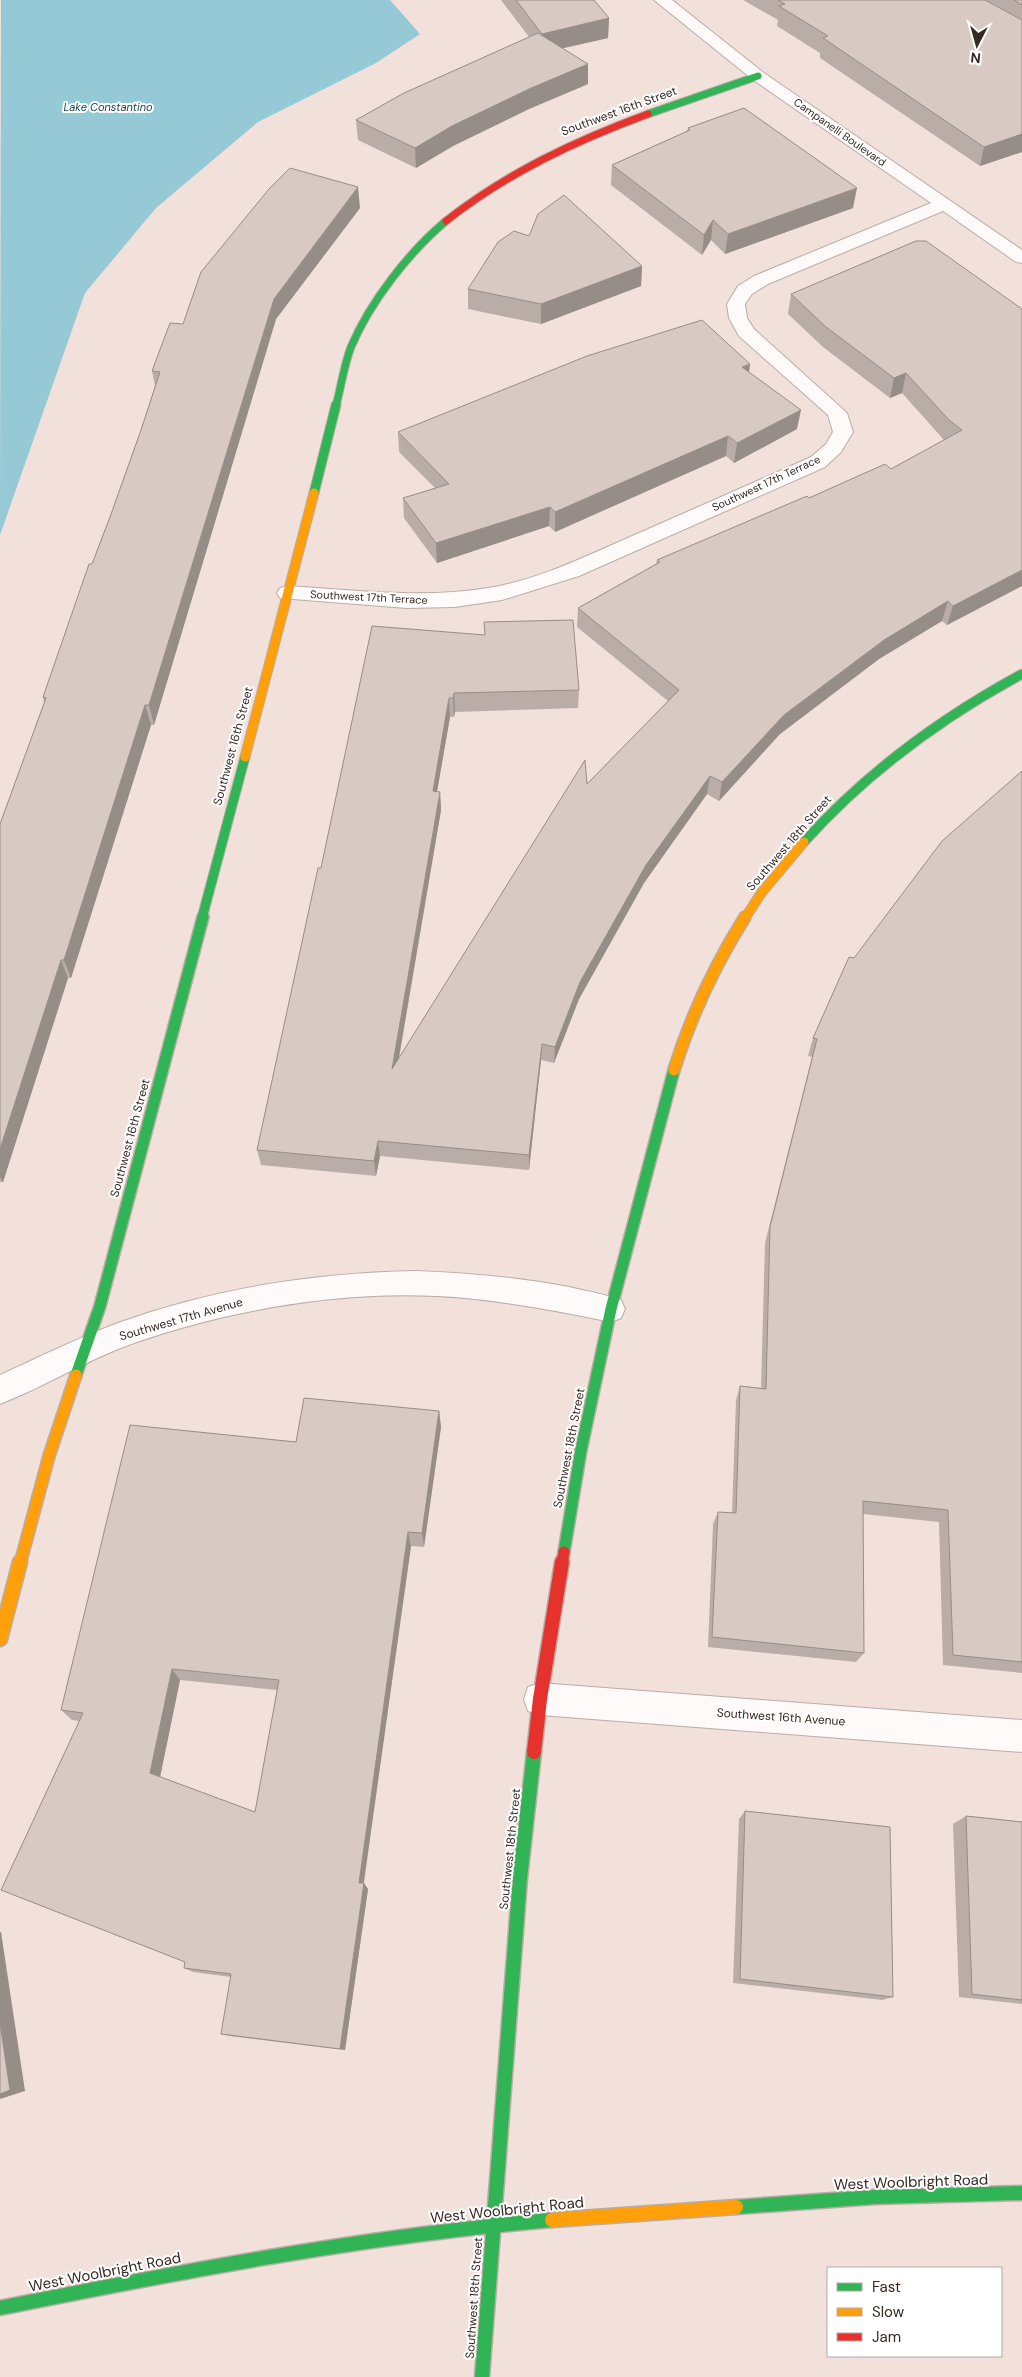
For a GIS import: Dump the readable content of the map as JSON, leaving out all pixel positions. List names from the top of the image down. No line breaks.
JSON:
{"streets":{"street":["Southwest 16th Street","Campanelli Boulevard","Southwest 17th Terrace","Southwest 18th Street","Southwest 17th Avenue","Southwest 16th Avenue","West Woolbright Road"]},"crossings":[["Southwest 16th Street","Campanelli Boulevard"],["Southwest 16th Street","Southwest 17th Terrace"],["Southwest 16th Street","Southwest 17th Avenue"],["Campanelli Boulevard","Southwest 17th Terrace"],["Southwest 18th Street","Southwest 17th Avenue"],["Southwest 18th Street","Southwest 16th Avenue"],["Southwest 18th Street","West Woolbright Road"]],"water":["Lake Constantino"],"legend":["Fast","Slow","Jam"],"north":"bottom"}
